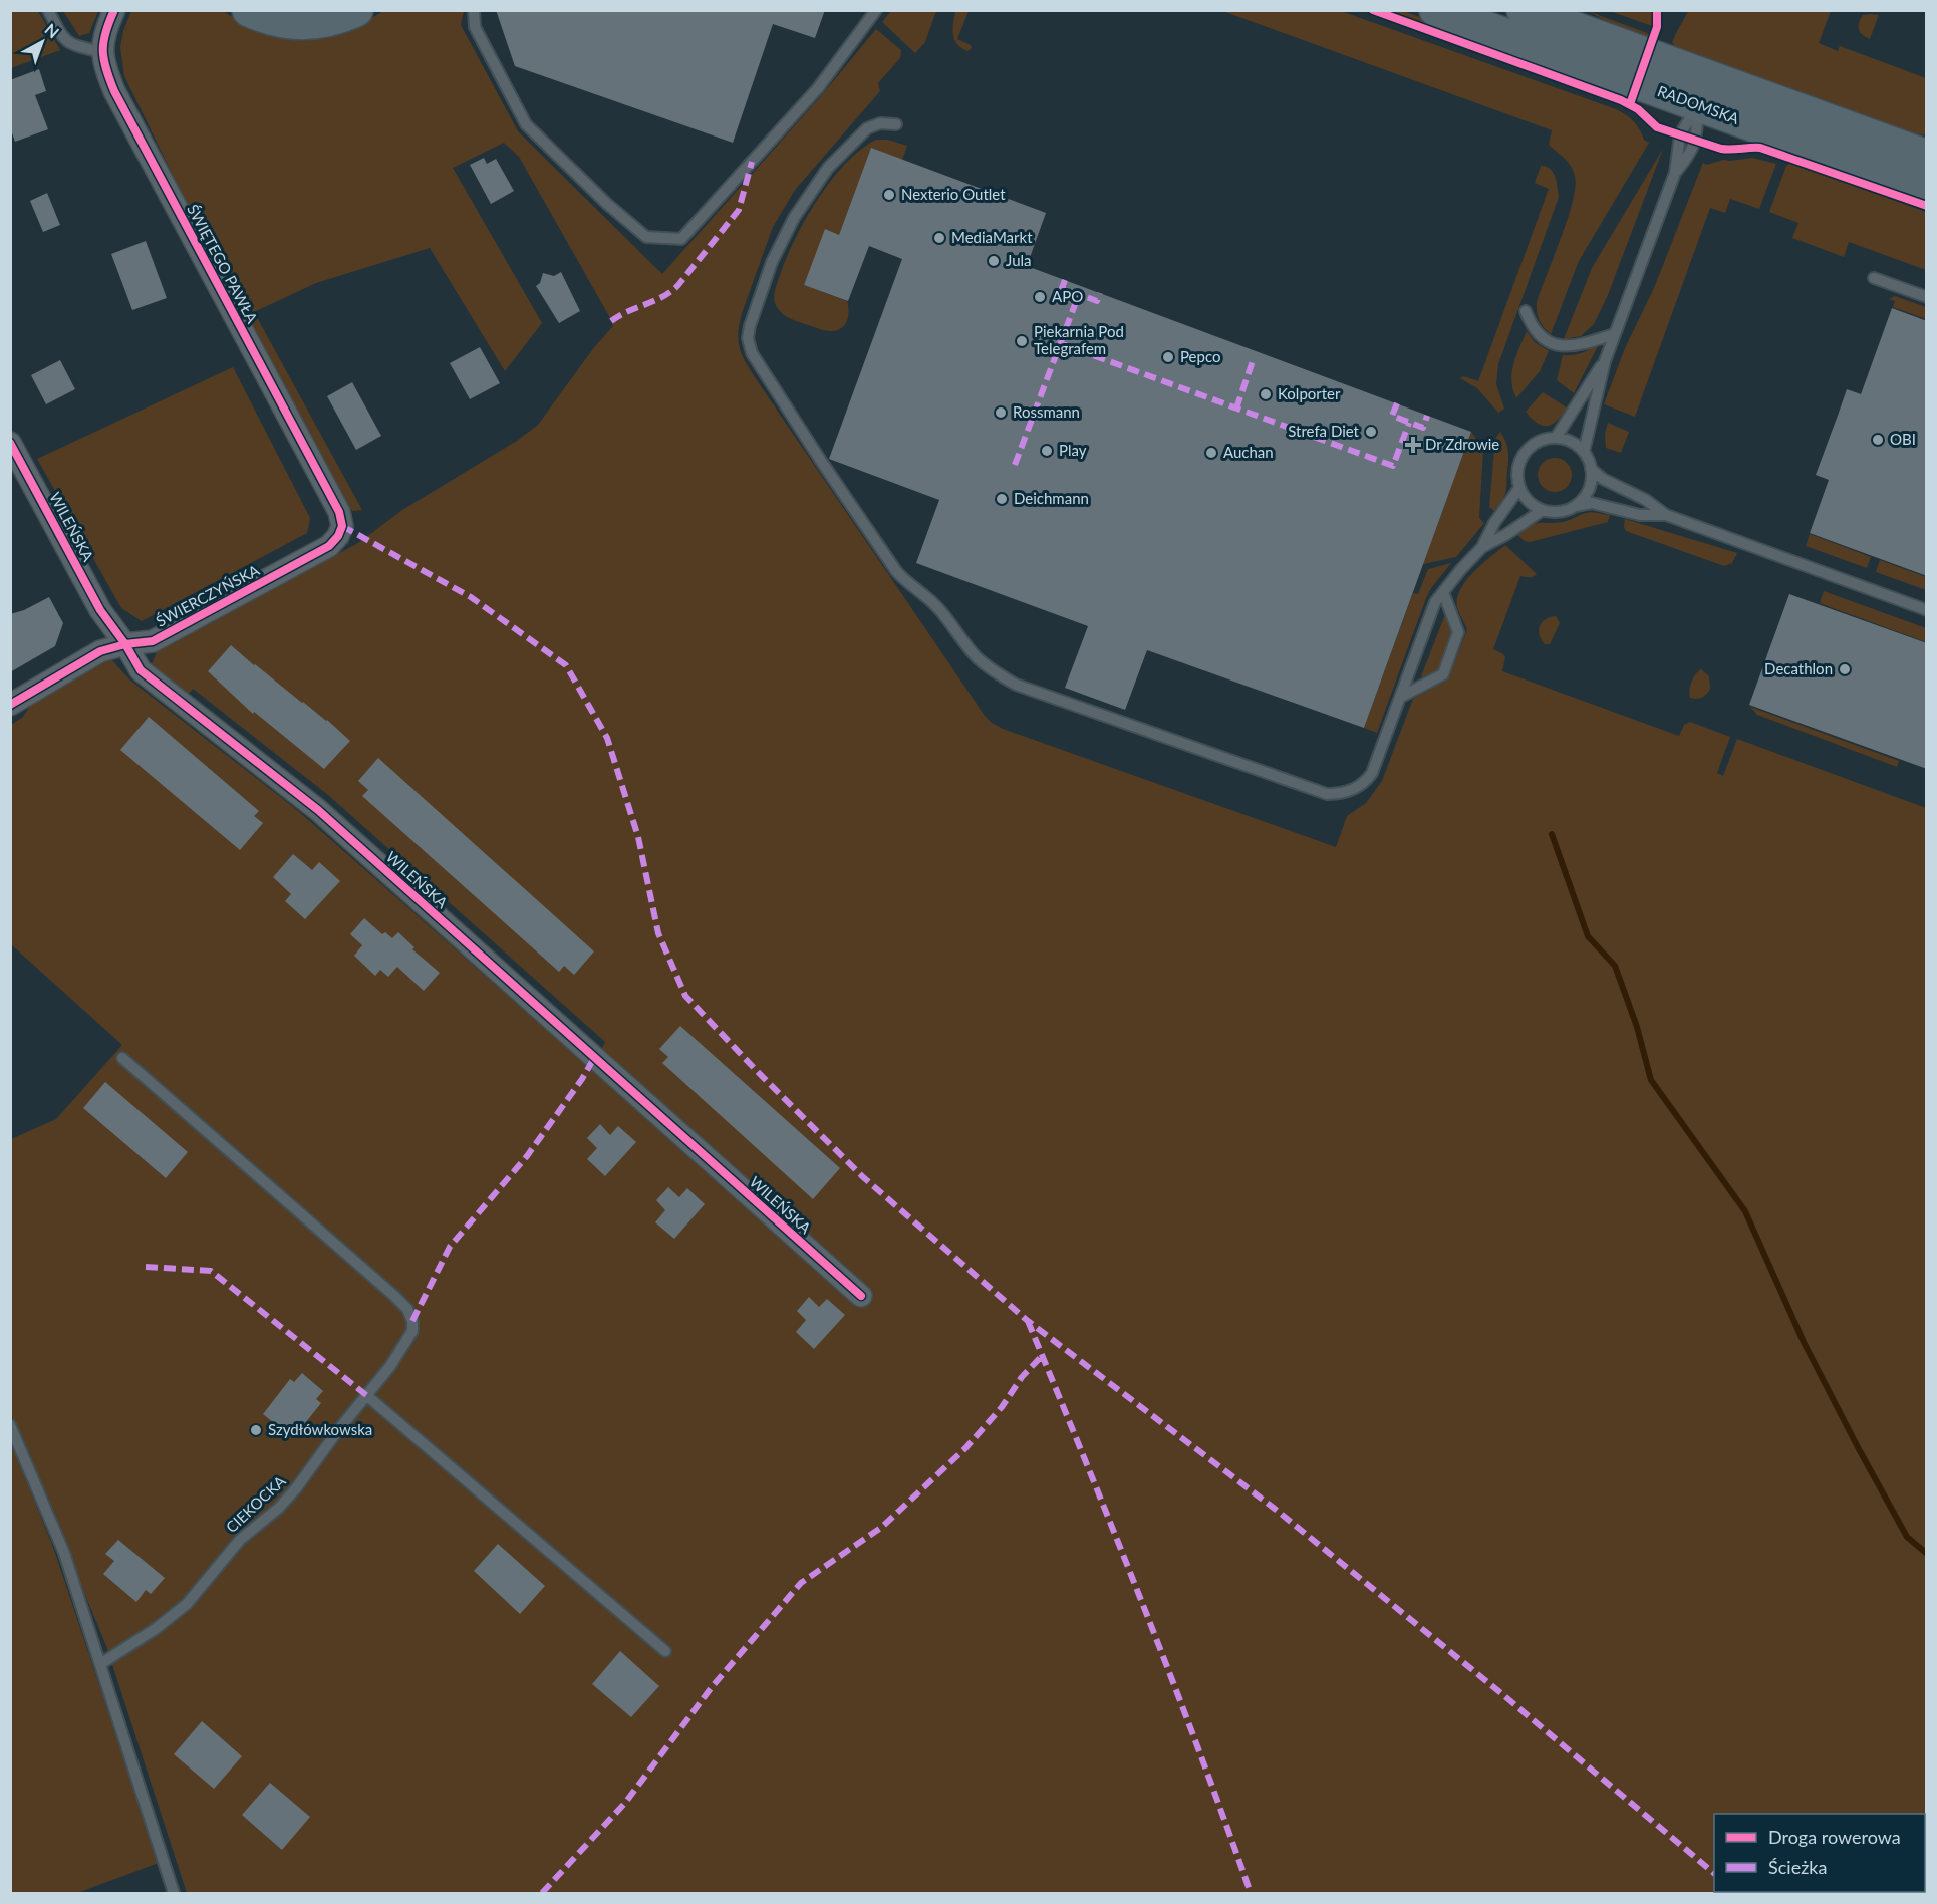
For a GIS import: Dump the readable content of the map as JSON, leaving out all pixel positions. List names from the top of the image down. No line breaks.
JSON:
{"streets":{"main road":["RADOMSKA"],"street":["ŚWIĘTEGO PAWŁA","WILEŃSKA","ŚWIERCZYŃSKA"],"lane":["CIEKOCKA"]},"crossings":[["ŚWIĘTEGO PAWŁA","ŚWIERCZYŃSKA"],["WILEŃSKA","ŚWIERCZYŃSKA"]],"places":{"other":["Nexterio Outlet","MediaMarkt","Jula","APO","Piekarnia Pod Telegrafem","Pepco","Kolporter","Rossmann","Strefa Diet","OBI","Play","Auchan","Deichmann","Decathlon","Szydłówkowska"],"health":["Dr Zdrowie"]},"legend":["Droga rowerowa","Ścieżka"],"north":"top right"}
